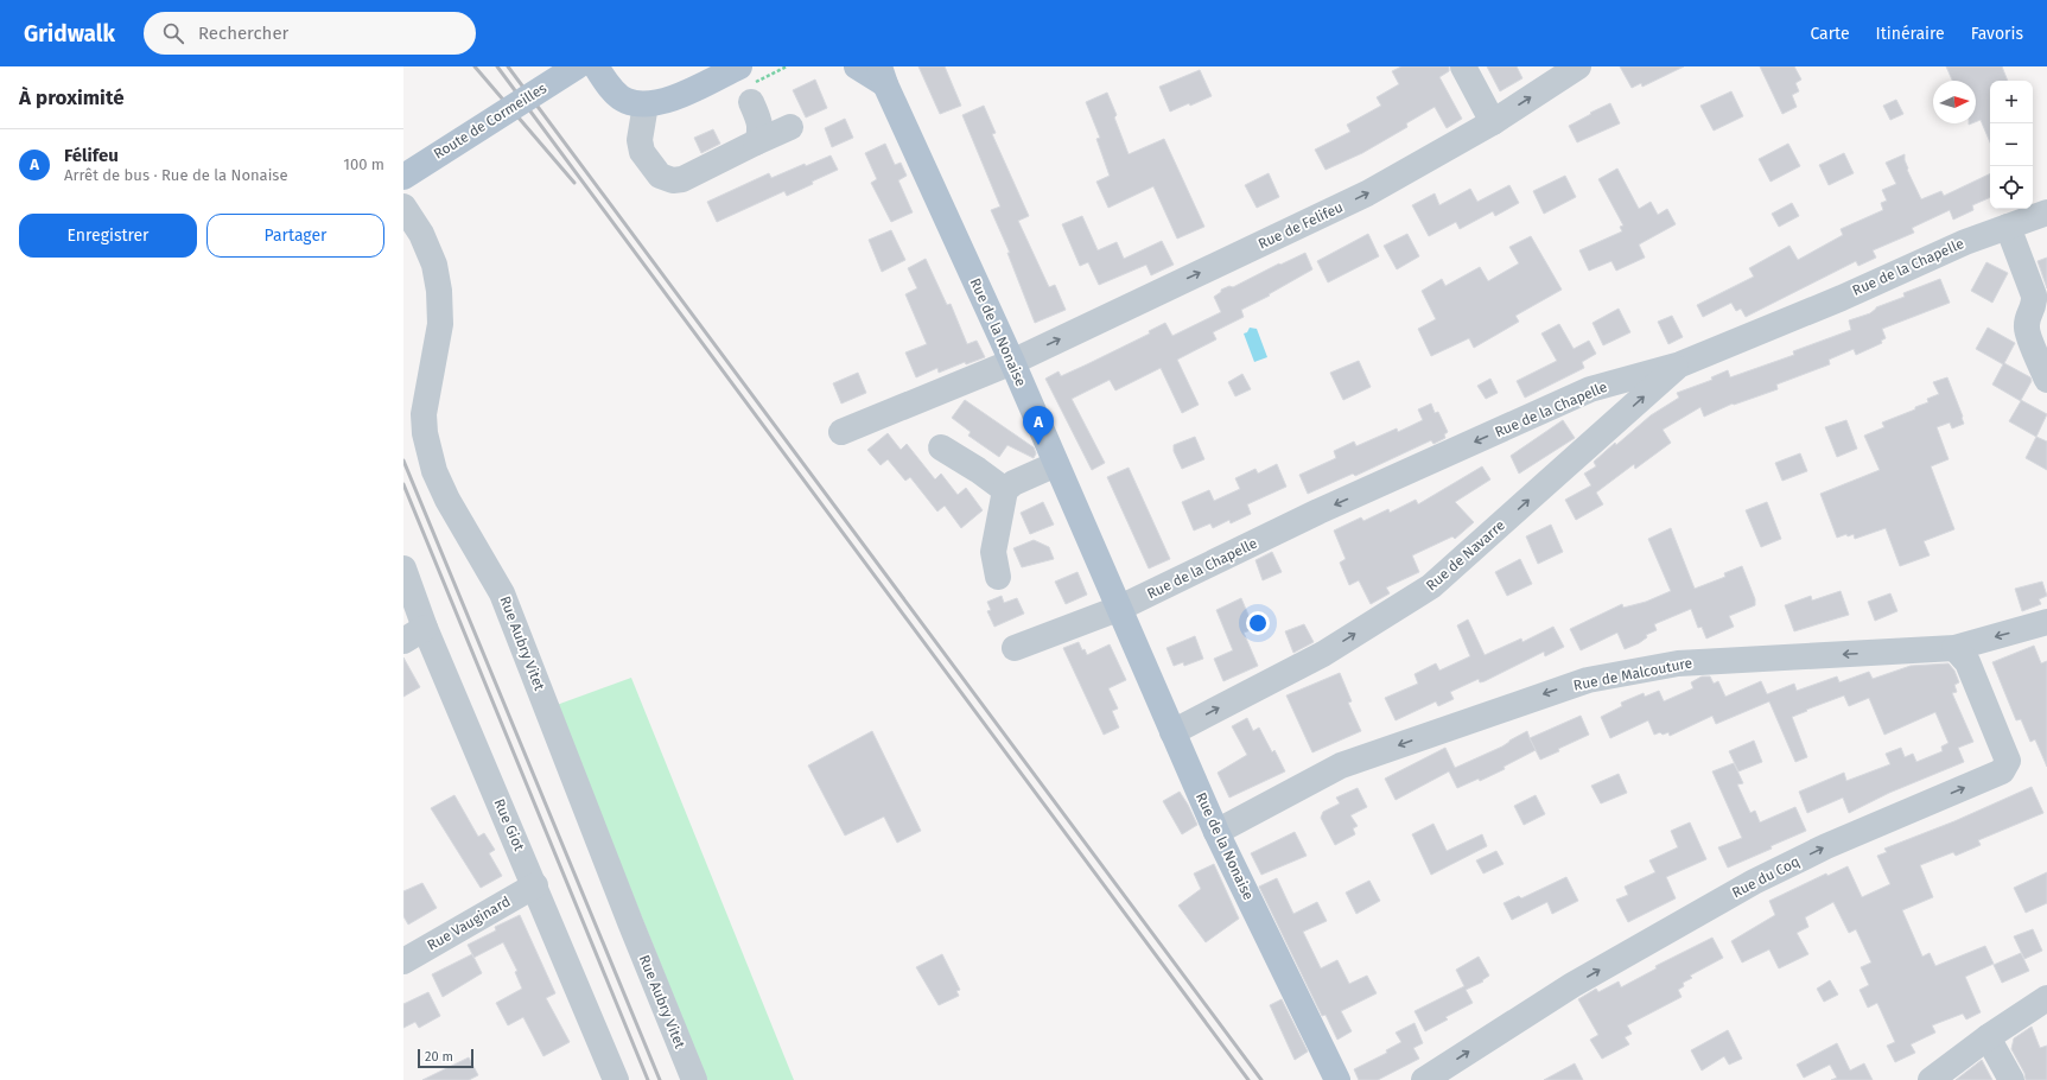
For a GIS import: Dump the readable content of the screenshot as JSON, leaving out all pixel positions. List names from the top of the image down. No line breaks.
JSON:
{"streets":{"main road":["Route de Cormeilles","Rue de la Nonaise"],"street":["Rue de Felifeu","Rue de la Chapelle","Rue de Navarre","Rue Aubry Vitet","Rue de Malcouture","Rue Giot","Rue du Coq","Rue Vauginard"]},"crossings":[["Rue de Felifeu","Rue de la Nonaise"],["Rue de la Chapelle","Rue de la Nonaise"],["Rue de la Chapelle","Rue de Navarre"],["Rue de la Nonaise","Rue de Navarre"],["Rue de la Nonaise","Rue de Malcouture"],["Rue de Malcouture","Rue du Coq"],["Rue Giot","Rue Vauginard"]],"one_way":["Rue de Felifeu","Rue de la Chapelle","Rue de Navarre","Rue de Malcouture","Rue du Coq"],"scale_bar":"20 m","north":"right","page":{"header":"Gridwalk","search":"Rechercher","nav":["Carte","Itinéraire","Favoris"],"heading":"À proximité","map_buttons":["+","−"],"list":[{"mark":"A","name":"Félifeu","note":"Arrêt de bus · Rue de la Nonaise","value":"100 m"}],"buttons":["Enregistrer","Partager"],"pins":"A","scale":"20 m"}}
